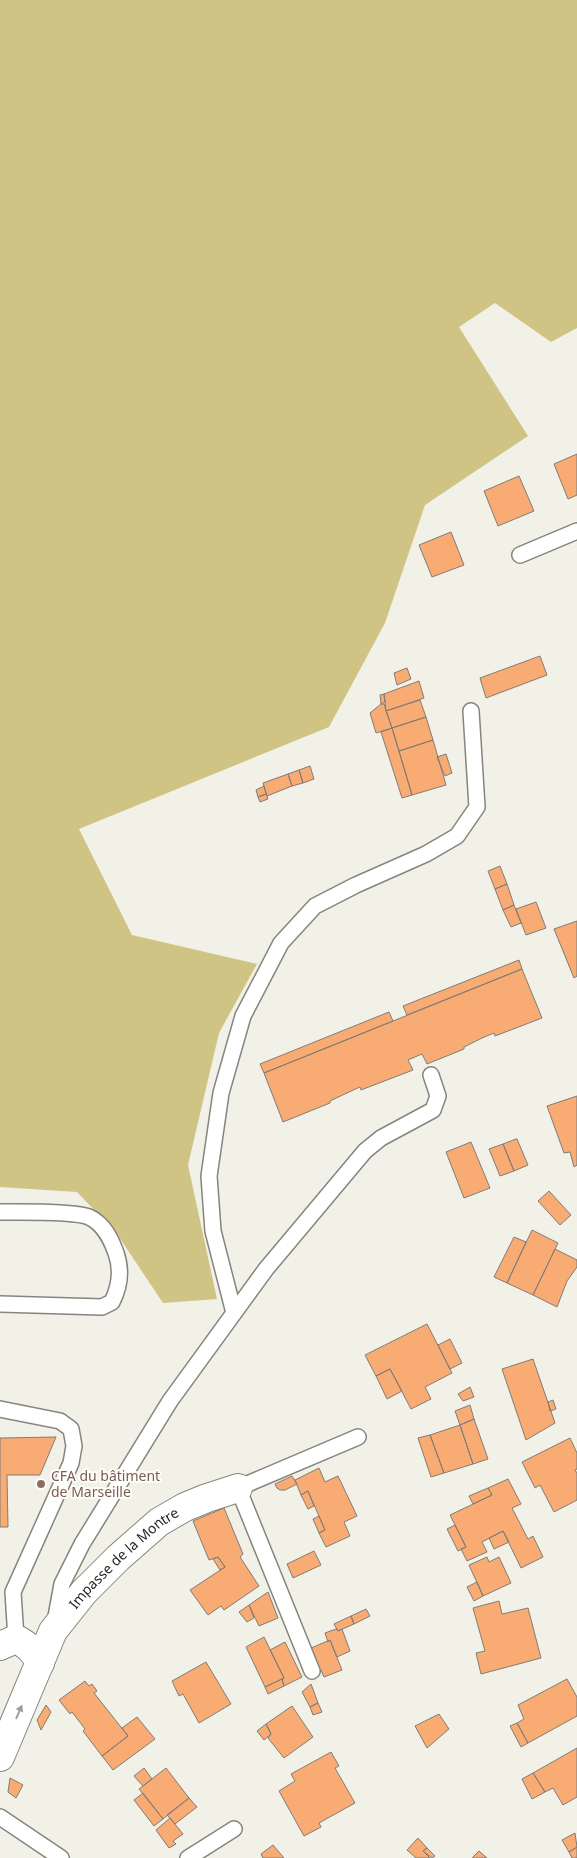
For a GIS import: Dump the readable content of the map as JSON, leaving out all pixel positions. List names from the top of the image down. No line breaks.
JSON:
{"streets":{"street":["Impasse de la Montre"]},"places":["CFA du bâtiment de Marseille"]}
